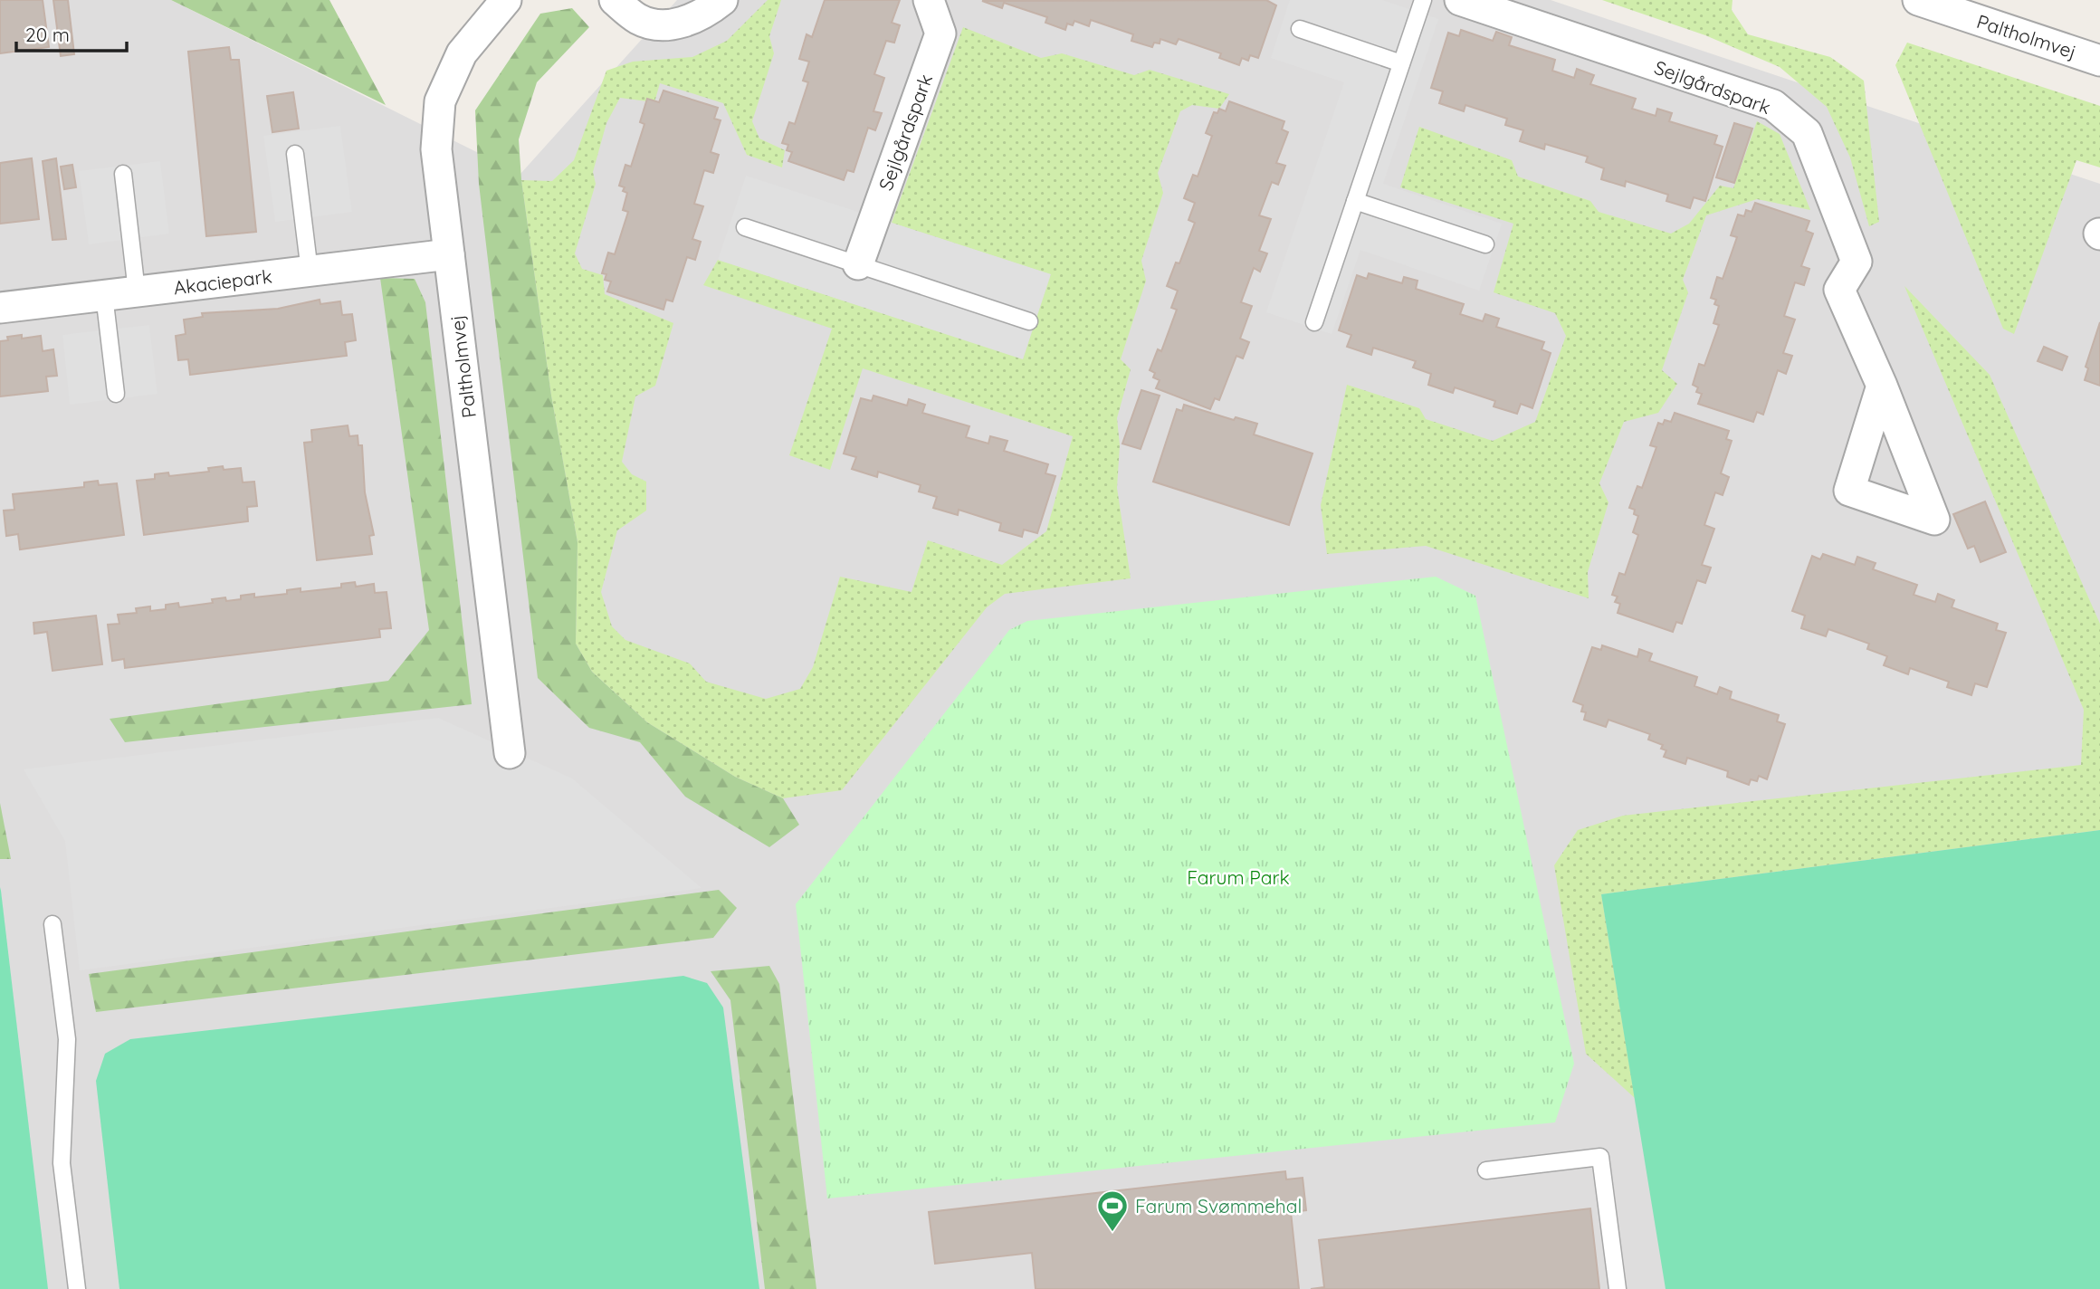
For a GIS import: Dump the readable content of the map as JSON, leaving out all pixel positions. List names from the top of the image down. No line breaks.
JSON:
{"streets":{"street":["Paltholmvej","Sejlgårdspark","Akaciepark"]},"crossings":[["Paltholmvej","Akaciepark"]],"parks":["Farum Park"],"places":{"sports":["Farum Svømmehal"]},"scale_bar":"20 m"}
